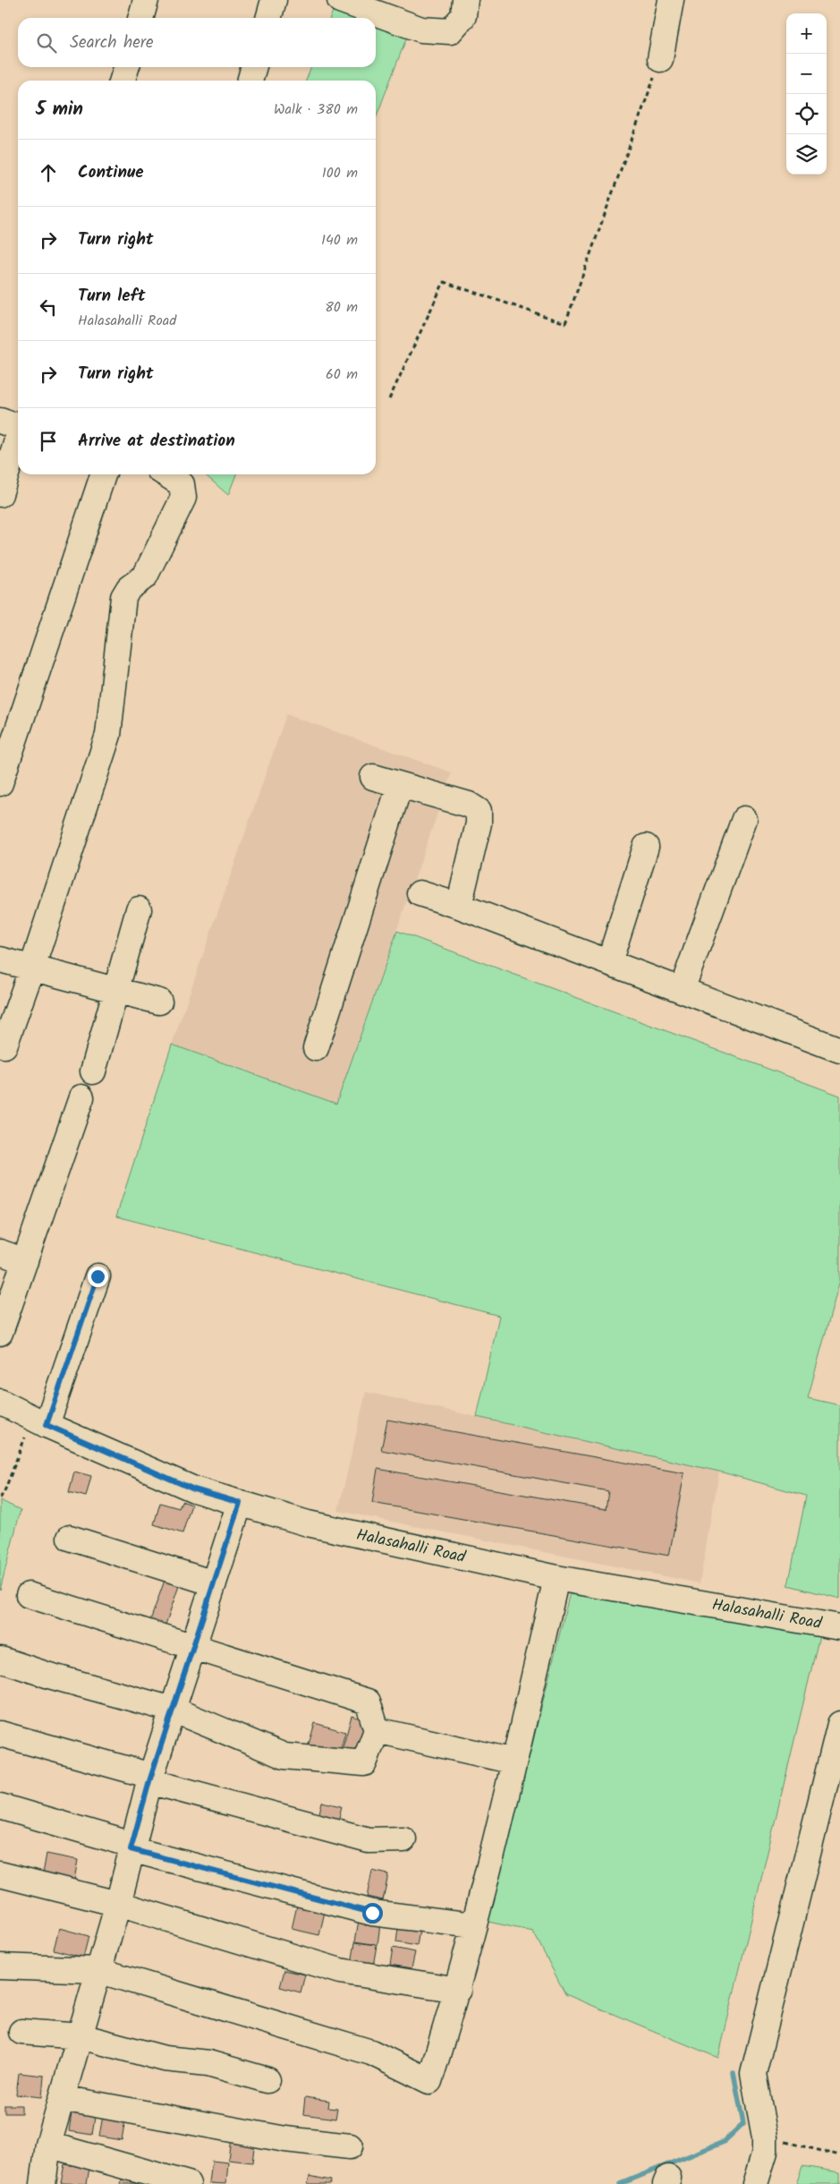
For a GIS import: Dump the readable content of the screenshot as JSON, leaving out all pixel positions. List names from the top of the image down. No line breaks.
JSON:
{"streets":{"street":["Halasahalli Road"]},"page":{"map_buttons":["+","−"],"search":"Search here","heading":["5 min","Walk · 380 m"],"list":[["Continue","100 m"],["Turn right","140 m"],["Turn left","Halasahalli Road","80 m"],["Turn right","60 m"],"Arrive at destination"]}}
